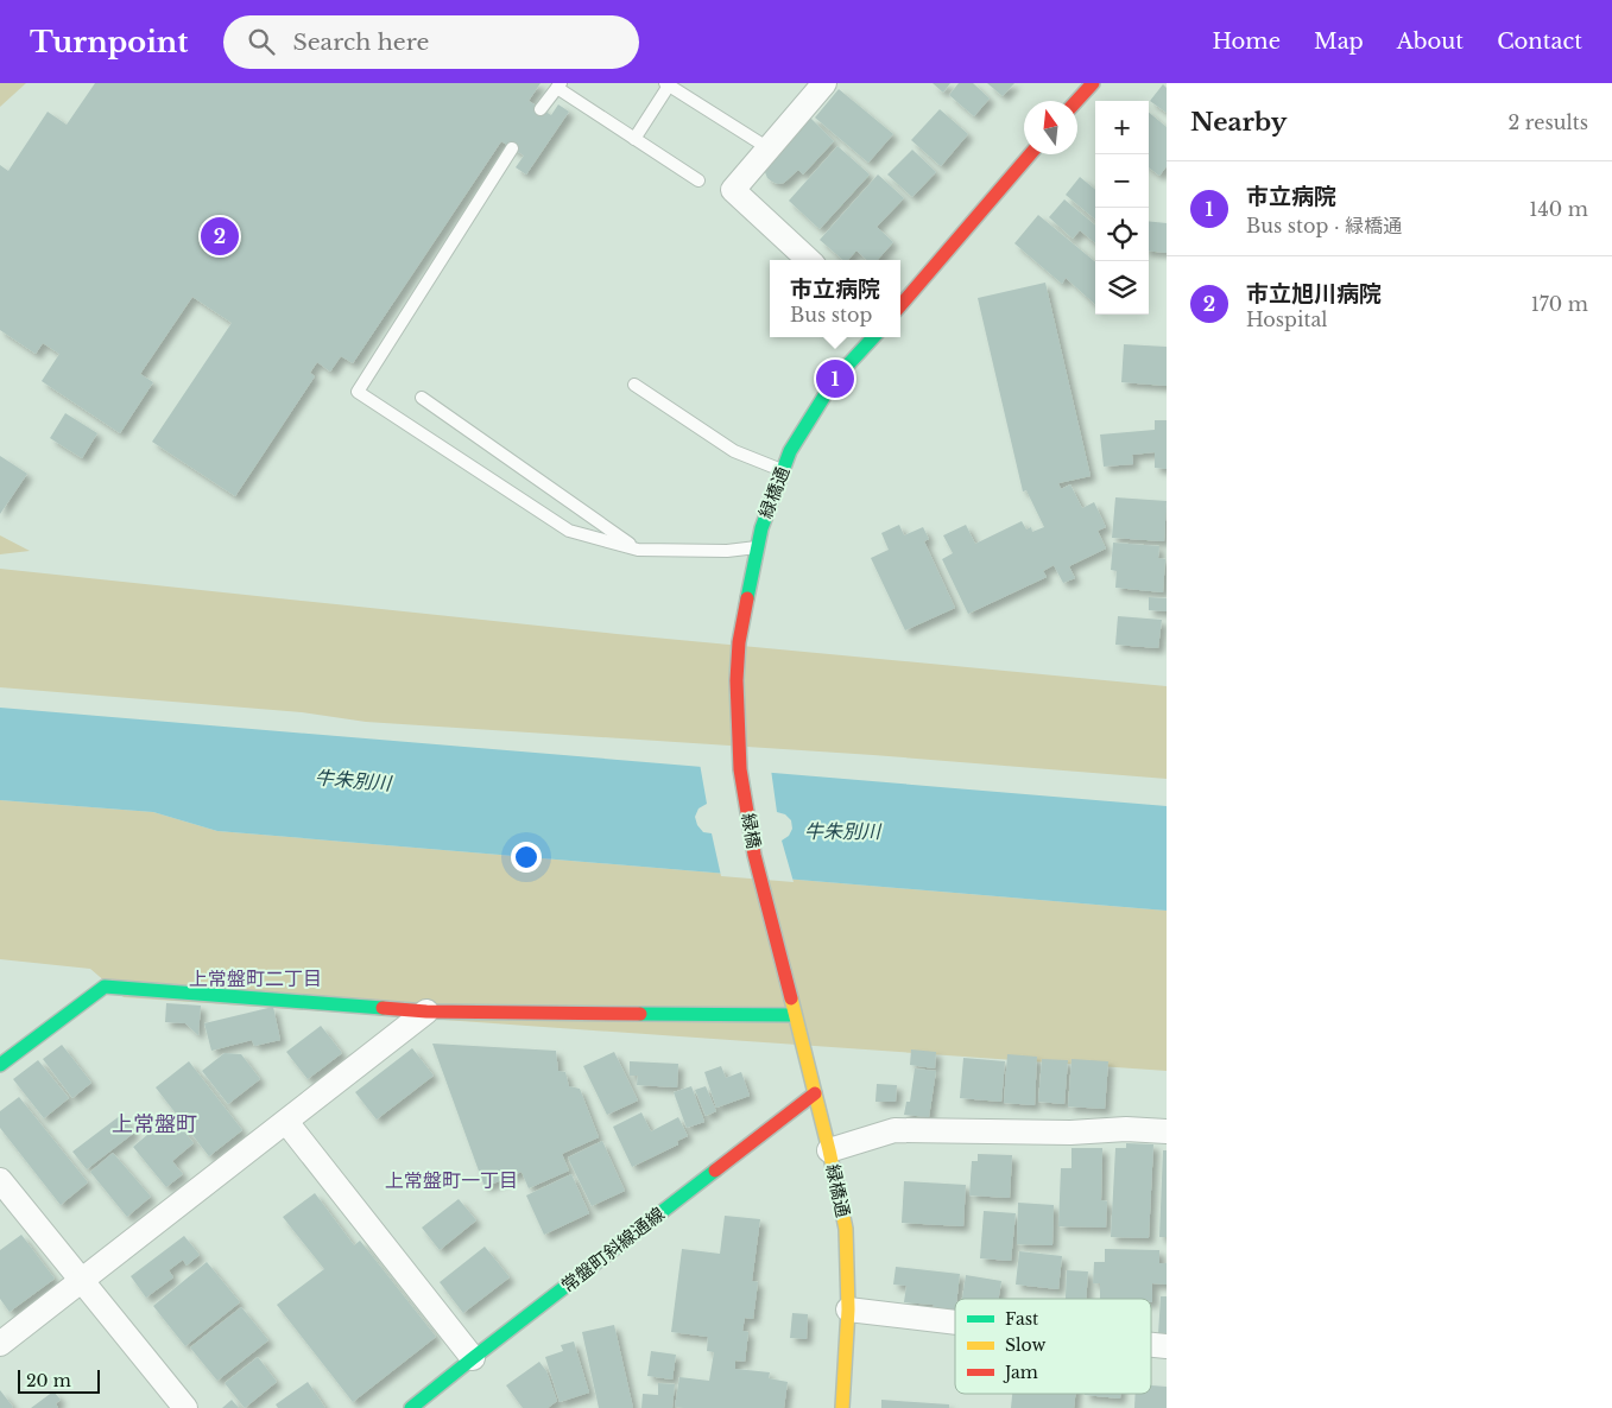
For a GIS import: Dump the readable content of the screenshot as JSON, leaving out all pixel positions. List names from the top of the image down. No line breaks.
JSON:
{"streets":{"street":["緑橋通","緑橋","常盤町斜線通線"]},"crossings":[["緑橋通","緑橋"],["緑橋通","常盤町斜線通線"]],"districts":["上常盤町二丁目","上常盤町","上常盤町一丁目"],"water":["牛朱別川"],"legend":["Fast","Slow","Jam"],"scale_bar":"20 m","north":"top","page":{"header":"Turnpoint","search":"Search here","nav":["Home","Map","About","Contact"],"heading":["Nearby","2 results"],"map_buttons":["+","−"],"list":[{"mark":"1","name":"市立病院","note":"Bus stop · 緑橋通","value":"140 m"},{"mark":"2","name":"市立旭川病院","note":"Hospital","value":"170 m"}],"pins":["2","1"],"popup":["市立病院","Bus stop"],"scale":"20 m"}}
